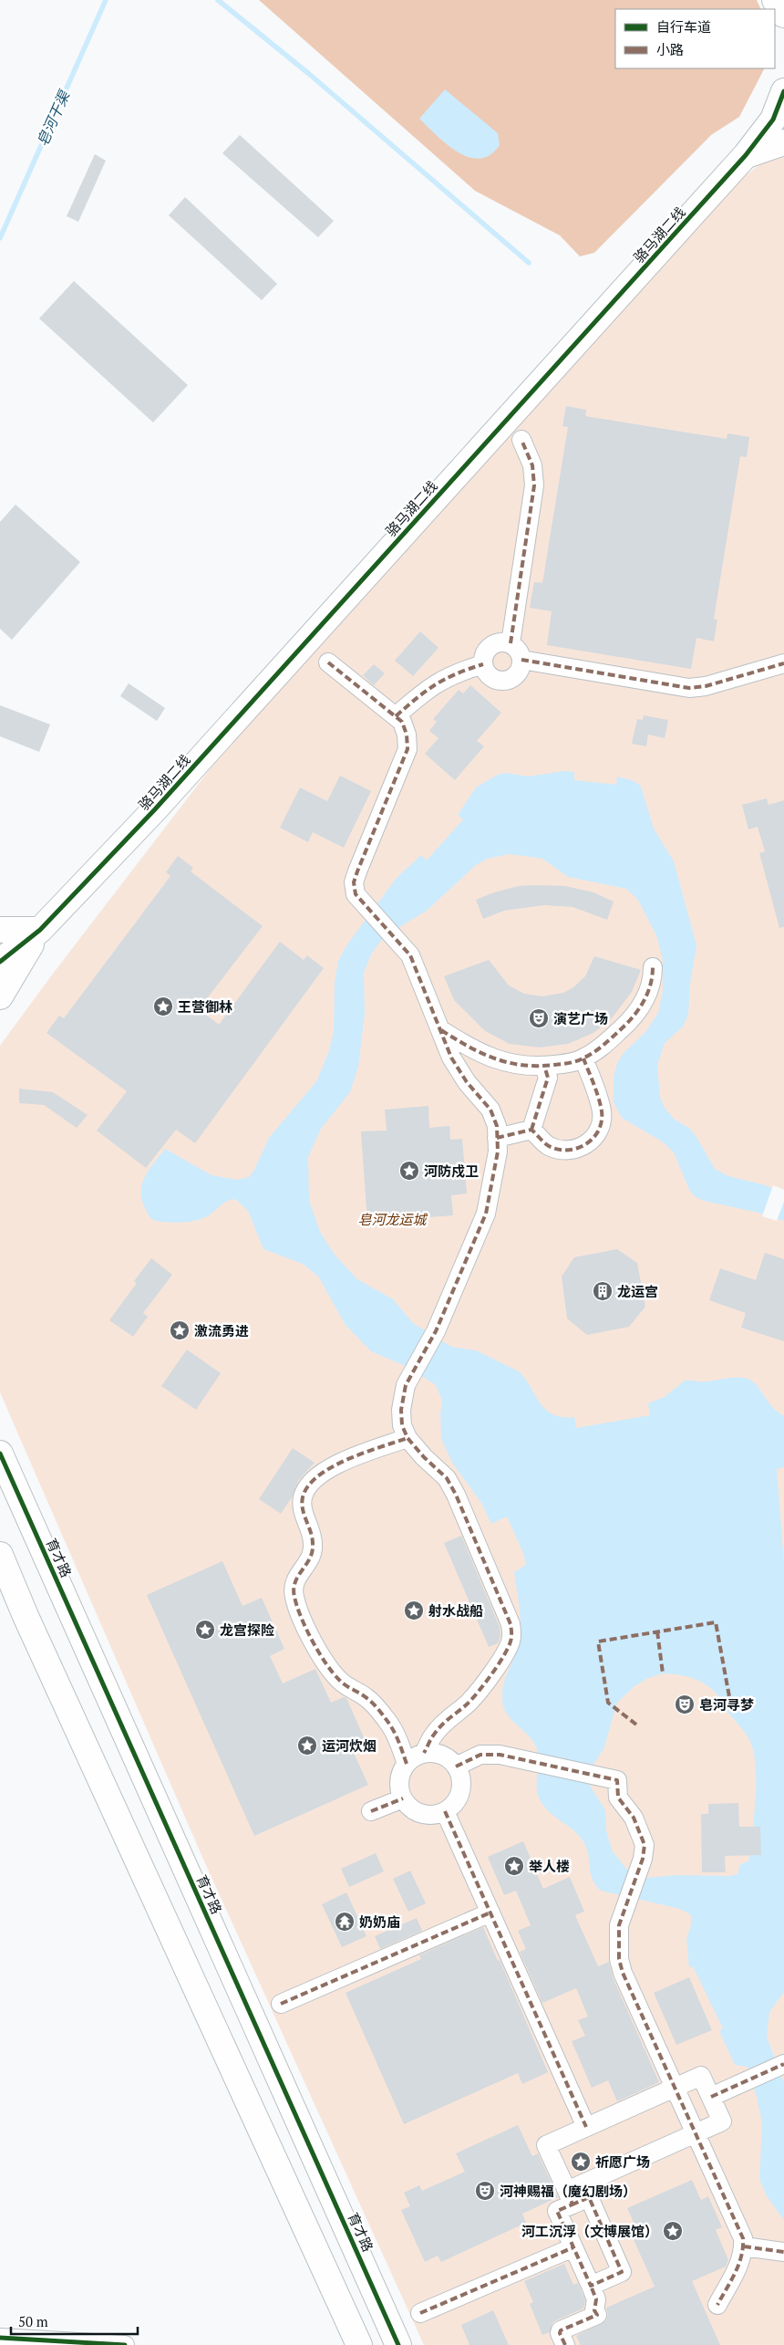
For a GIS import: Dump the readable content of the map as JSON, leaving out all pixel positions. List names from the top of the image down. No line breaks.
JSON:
{"streets":{"street":["骆马湖二线","育才路"]},"water":["皂河干渠"],"parks":["皂河龙运城"],"places":{"place":["王营御林","河防戍卫","激流勇进","射水战船","龙宫探险","运河炊烟","举人楼","祈愿广场","河工沉浮（文博展馆）"],"theatre":["演艺广场","皂河寻梦","河神赐福（魔幻剧场）"],"building":["龙运宫"],"temple":["奶奶庙"]},"legend":["自行车道","小路"],"scale_bar":"50 m"}
